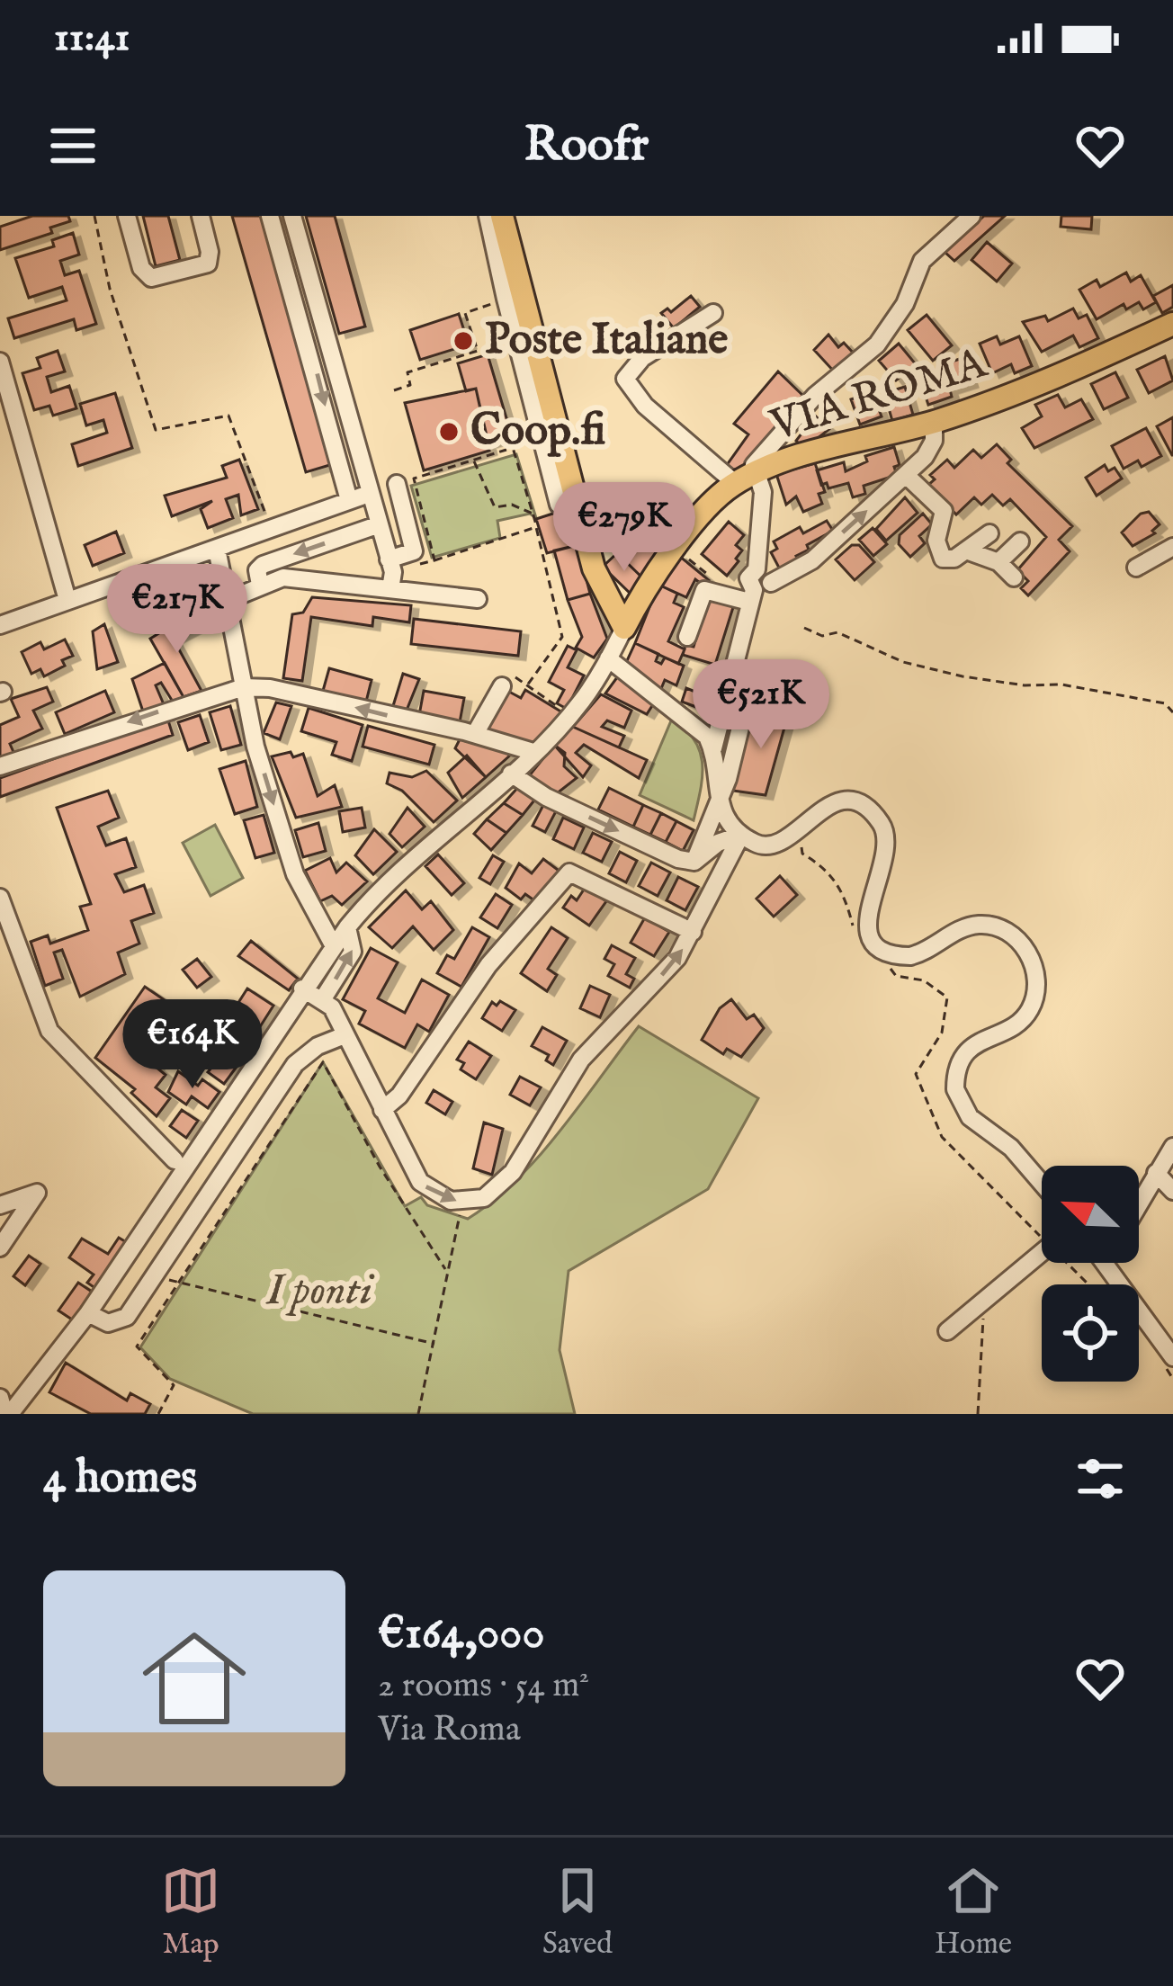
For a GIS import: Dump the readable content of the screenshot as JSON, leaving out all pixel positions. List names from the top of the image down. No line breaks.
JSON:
{"streets":{"main road":["VIA ROMA"]},"parks":["I ponti"],"places":["Poste Italiane","Coop.fi"],"north":"top left","page":{"status":"11:41","header":"Roofr","price":["€279K","€217K","€521K","€164K"],"heading":"4 homes","list":[{"name":"€164,000","note":"2 rooms · 54 m² · Via Roma"}],"tabs":["Map","Saved","Home"]}}
